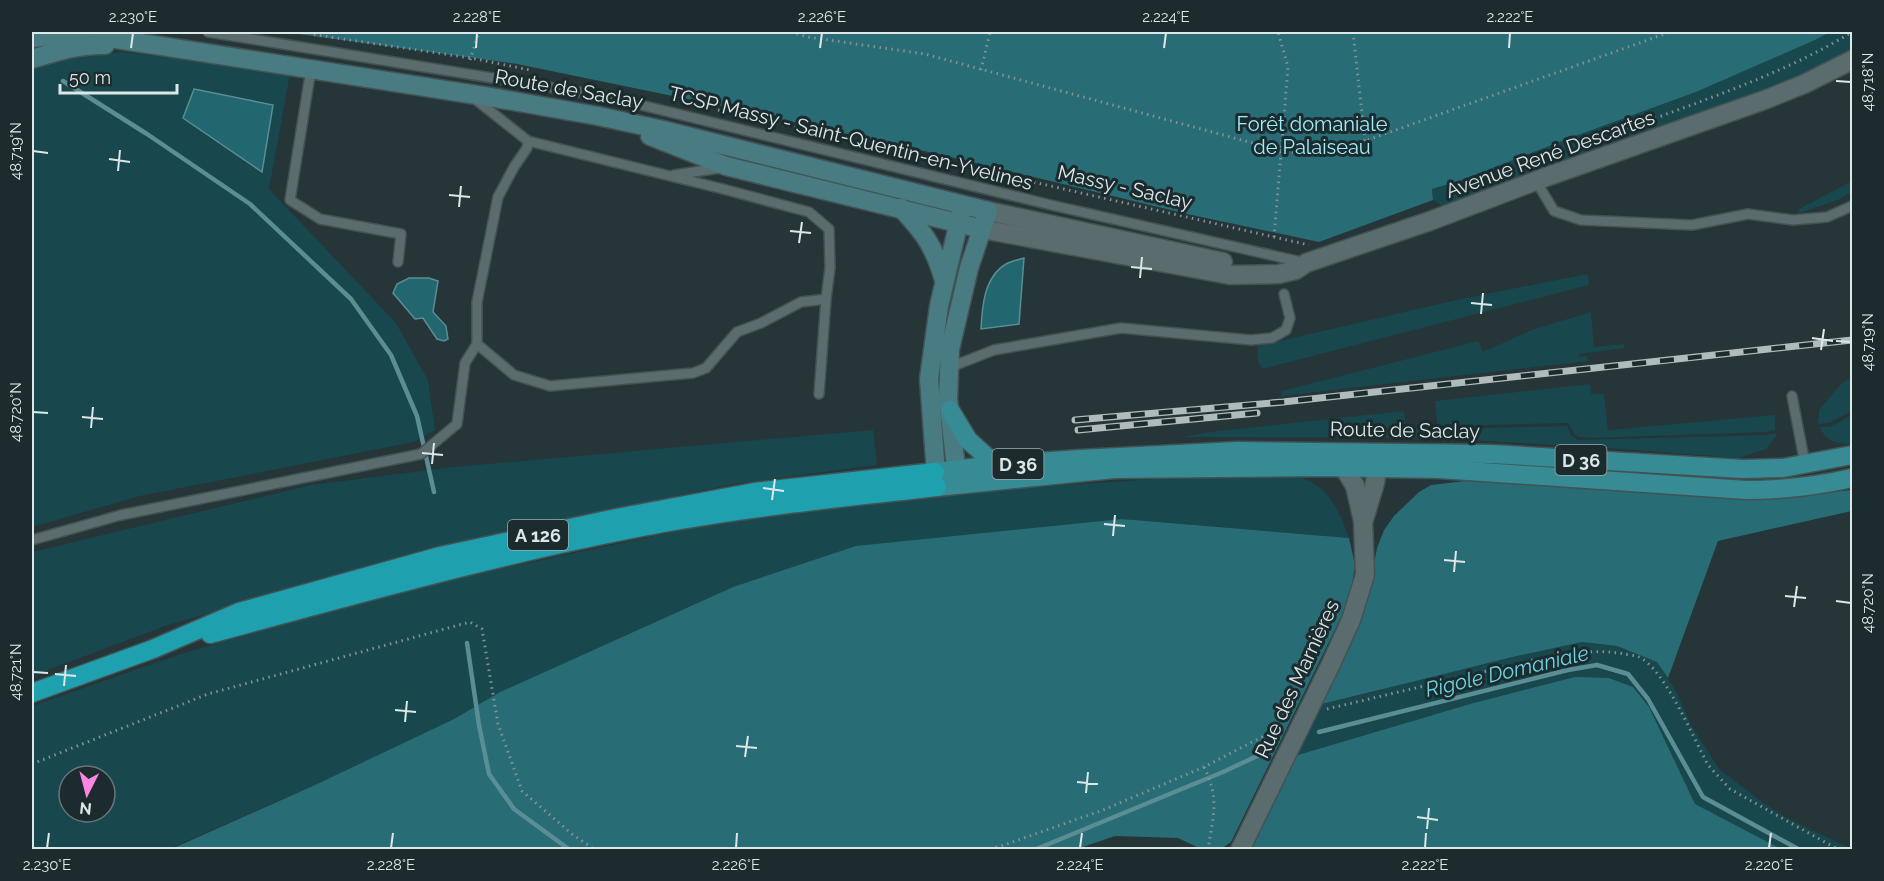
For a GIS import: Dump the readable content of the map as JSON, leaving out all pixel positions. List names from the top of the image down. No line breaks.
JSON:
{"streets":{"highway":["A 126"],"main road":["Route de Saclay","D 36"],"street":["Avenue René Descartes","Rue des Marnières"],"lane":["TCSP Massy - Saint-Quentin-en-Yvelines"],"path":["Massy - Saclay"]},"crossings":[["Route de Saclay","A 126"],["Route de Saclay","Rue des Marnières"],["TCSP Massy - Saint-Quentin-en-Yvelines","Avenue René Descartes"],["TCSP Massy - Saint-Quentin-en-Yvelines","Massy - Saclay"],["Avenue René Descartes","Massy - Saclay"]],"water":["Rigole Domaniale"],"parks":["Forêt domaniale de Palaiseau"],"scale_bar":"50 m","north":"bottom","coordinates":["2.230°E","2.228°E","2.226°E","2.224°E","2.222°E","48.718°N","48.719°N","48.720°N","48.721°N","2.220°E"]}
